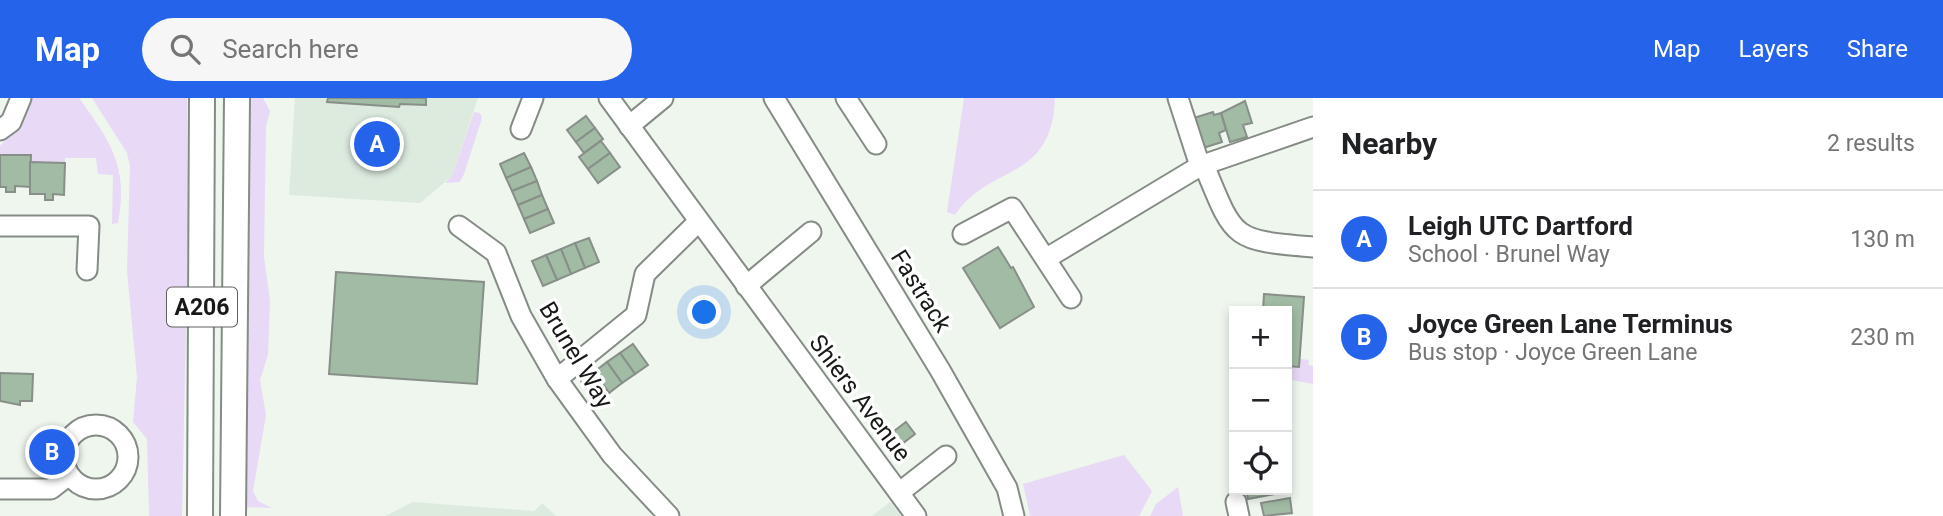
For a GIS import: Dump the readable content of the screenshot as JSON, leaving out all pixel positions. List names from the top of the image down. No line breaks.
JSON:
{"streets":{"main road":["A206"],"street":["Fastrack","Brunel Way","Shiers Avenue"]},"page":{"header":"Map","search":"Search here","nav":["Map","Layers","Share"],"heading":["Nearby","2 results"],"pins":["A","B"],"list":[{"mark":"A","name":"Leigh UTC Dartford","note":"School · Brunel Way","value":"130 m"},{"mark":"B","name":"Joyce Green Lane Terminus","note":"Bus stop · Joyce Green Lane","value":"230 m"}],"map_buttons":["+","−"]}}
